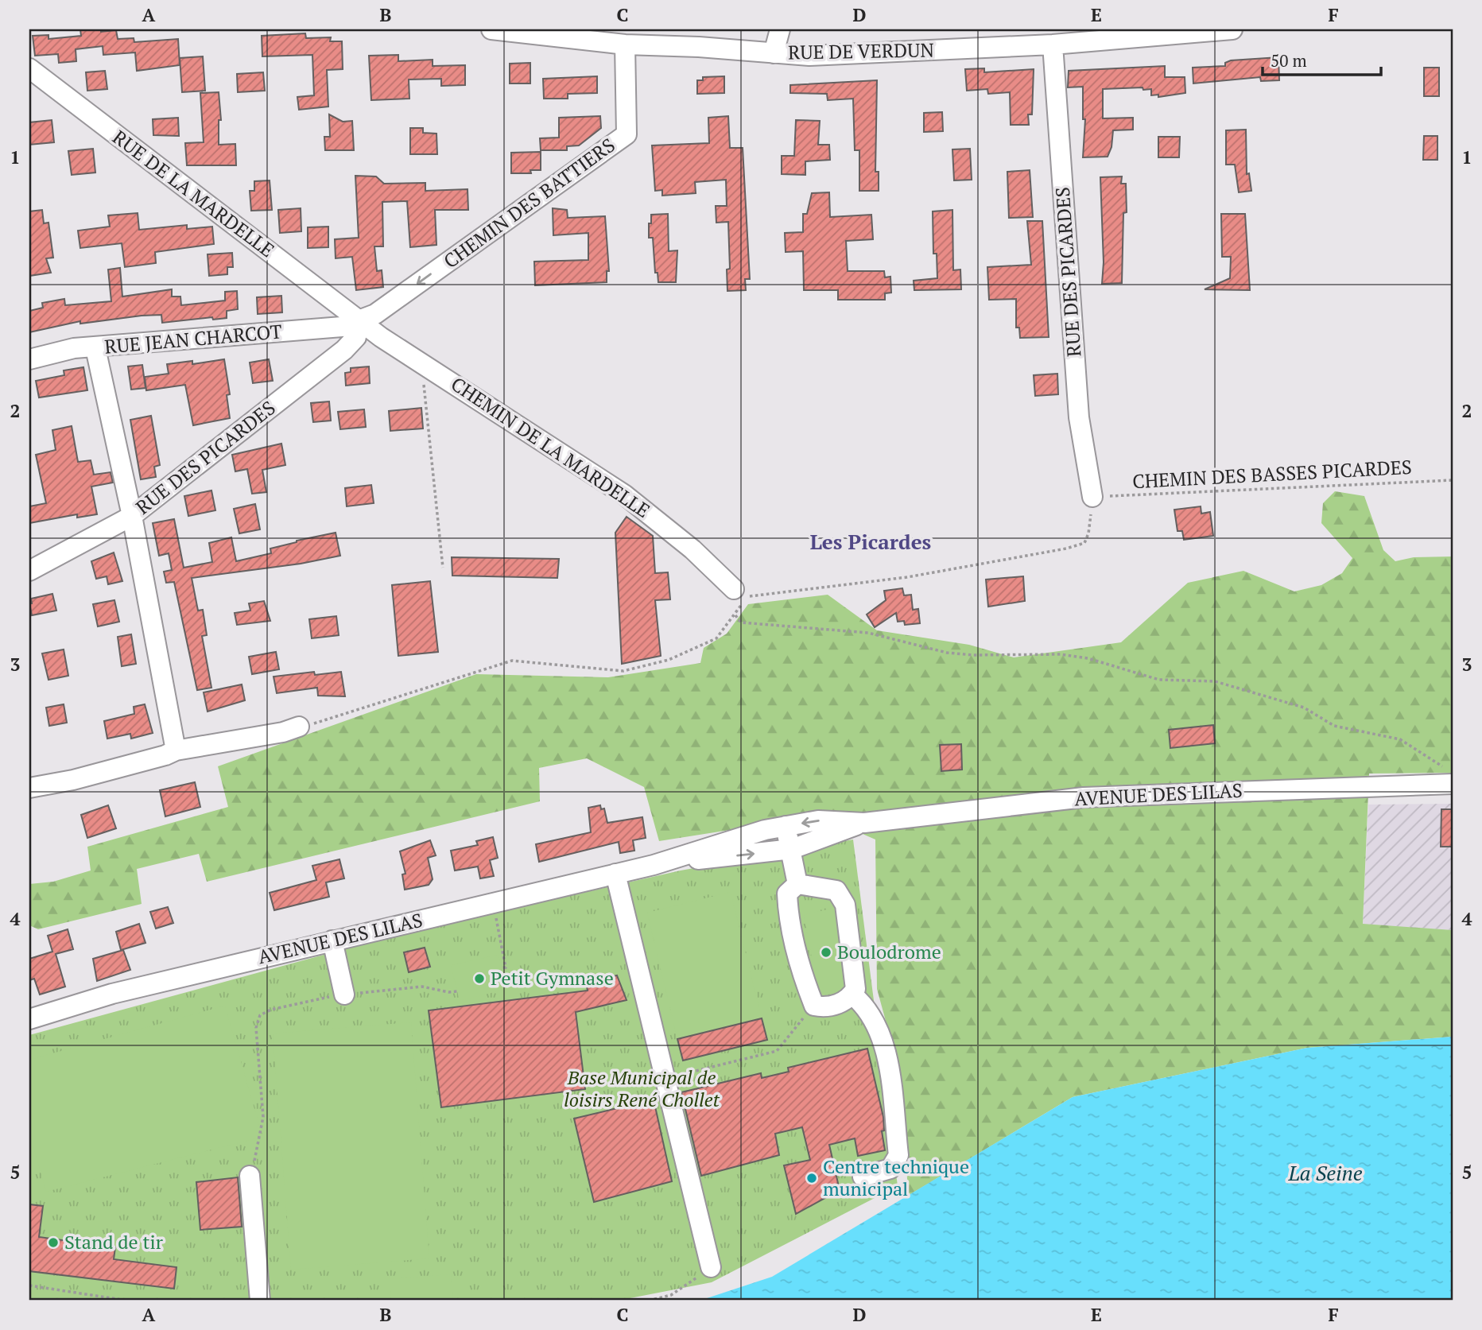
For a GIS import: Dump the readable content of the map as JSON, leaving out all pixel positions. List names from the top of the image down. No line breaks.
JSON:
{"streets":{"street":["RUE DE VERDUN","RUE DE LA MARDELLE","CHEMIN DES BATTIERS","RUE DES PICARDES","RUE JEAN CHARCOT","CHEMIN DE LA MARDELLE","AVENUE DES LILAS"],"path":["CHEMIN DES BASSES PICARDES"]},"crossings":[["RUE DE VERDUN","CHEMIN DES BATTIERS"],["RUE DE VERDUN","RUE DES PICARDES"],["RUE DE LA MARDELLE","CHEMIN DES BATTIERS"],["RUE DE LA MARDELLE","RUE DES PICARDES"],["RUE DE LA MARDELLE","RUE JEAN CHARCOT"],["RUE DE LA MARDELLE","CHEMIN DE LA MARDELLE"],["CHEMIN DES BATTIERS","RUE DES PICARDES"],["CHEMIN DES BATTIERS","RUE JEAN CHARCOT"],["CHEMIN DES BATTIERS","CHEMIN DE LA MARDELLE"],["RUE DES PICARDES","RUE JEAN CHARCOT"],["RUE DES PICARDES","CHEMIN DE LA MARDELLE"],["RUE DES PICARDES","CHEMIN DES BASSES PICARDES"],["RUE JEAN CHARCOT","CHEMIN DE LA MARDELLE"]],"one_way":["CHEMIN DES BATTIERS"],"districts":["Les Picardes"],"water":["La Seine"],"parks":["Base Municipal de loisirs René Chollet"],"places":["Boulodrome","Petit Gymnase","Centre technique municipal","Stand de tir"],"scale_bar":"50 m","grid":{"columns":["A","B","C","D","E","F"],"rows":["1","2","3","4","5"]}}
